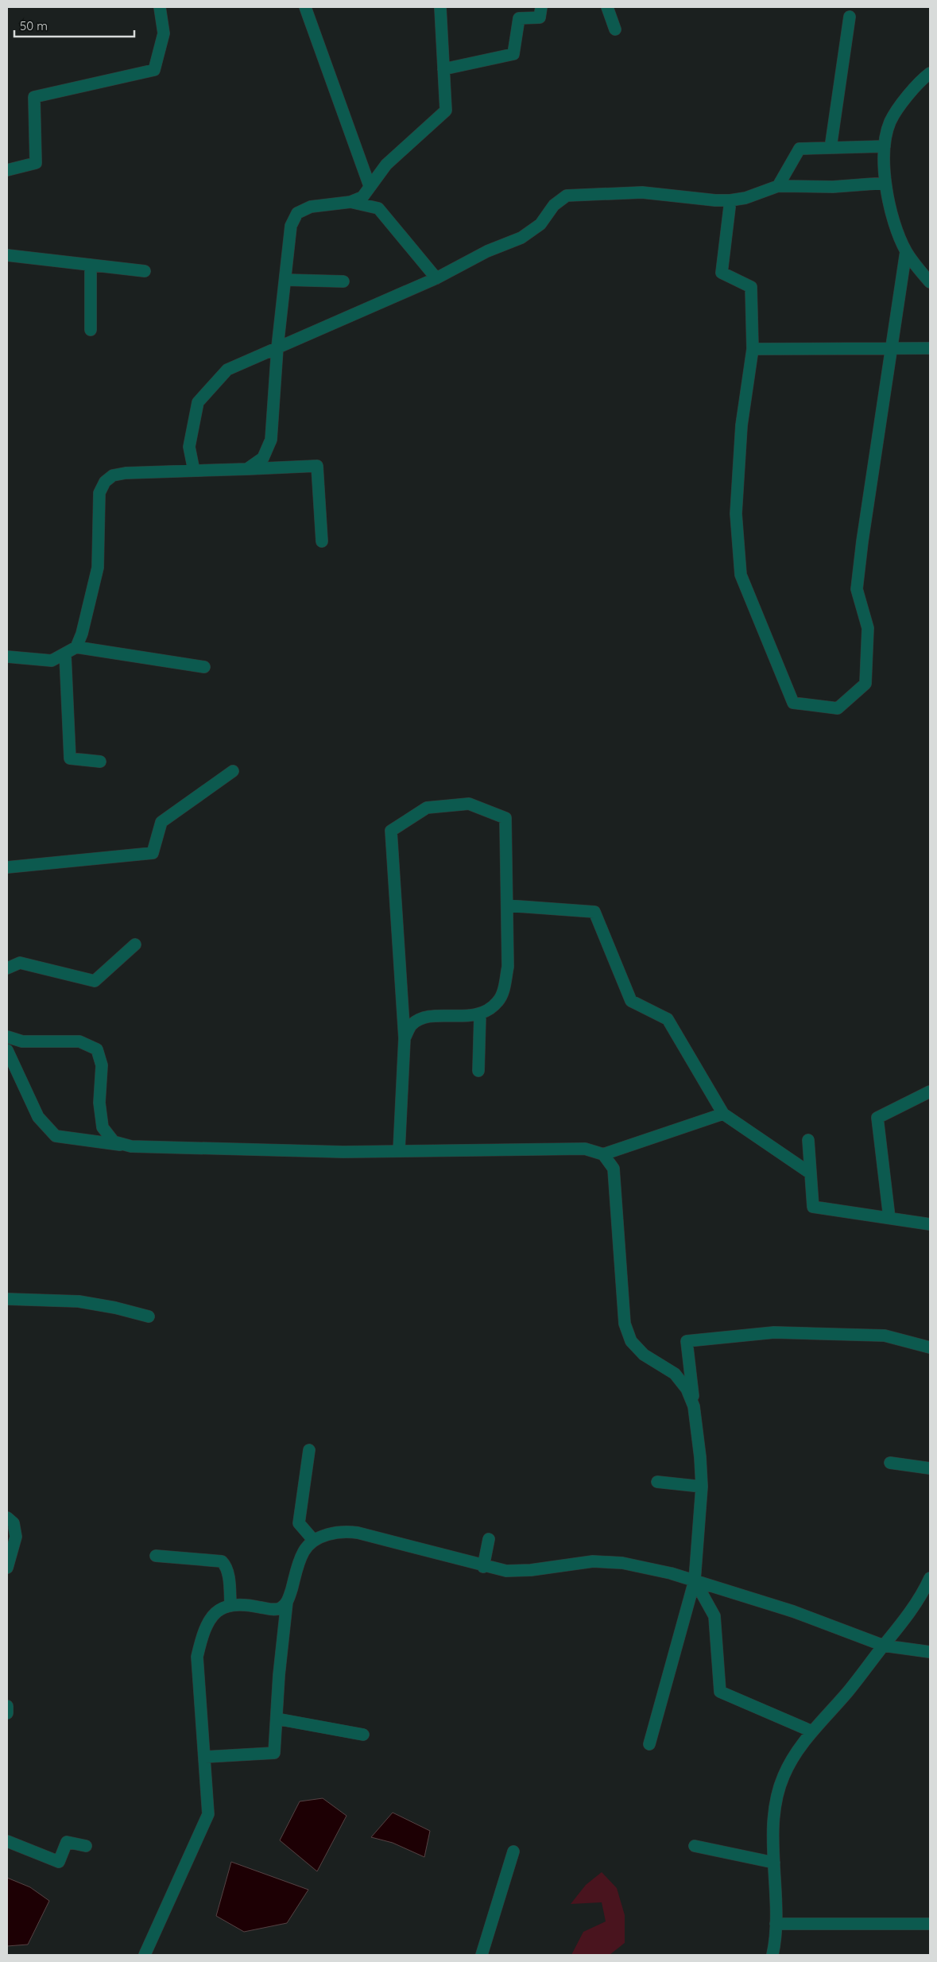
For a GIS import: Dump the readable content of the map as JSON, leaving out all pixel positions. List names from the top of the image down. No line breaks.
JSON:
{"scale_bar":"50 m"}
